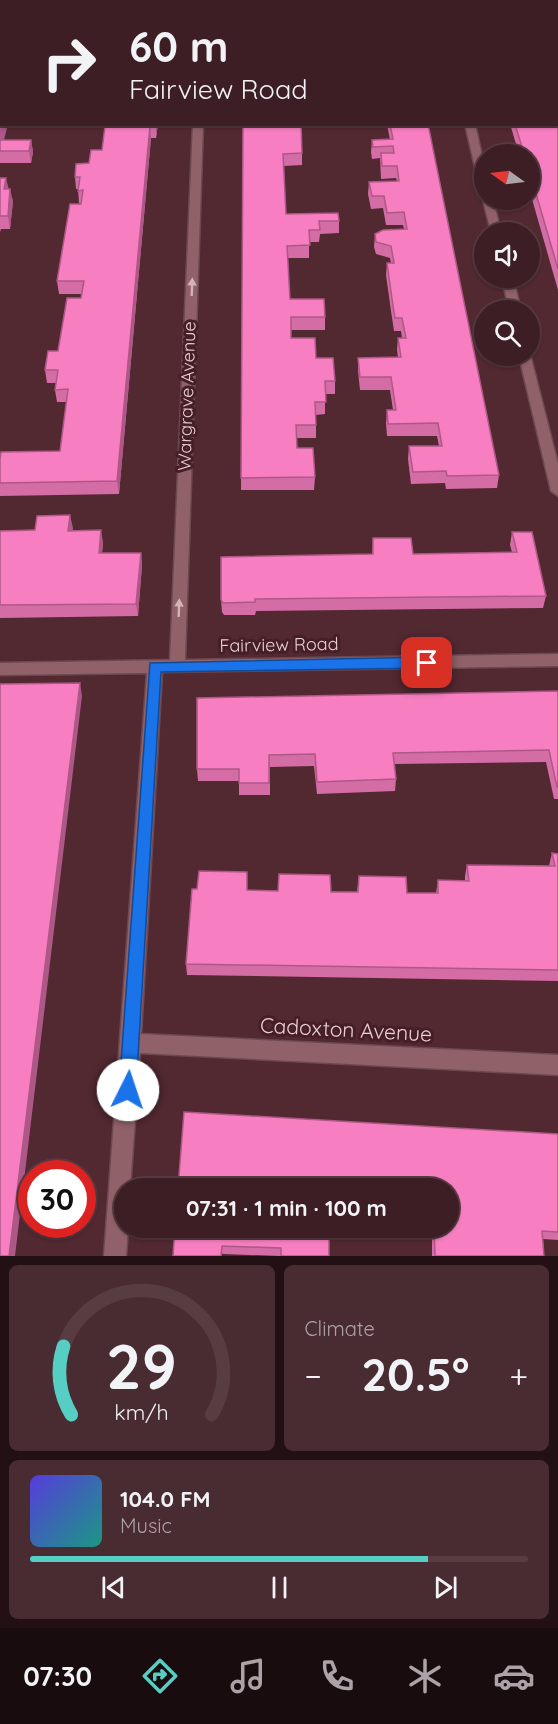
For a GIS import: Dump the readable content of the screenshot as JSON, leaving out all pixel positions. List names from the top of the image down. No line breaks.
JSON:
{"streets":{"street":["Wargrave Avenue","Fairview Road","Cadoxton Avenue"]},"crossings":[["Wargrave Avenue","Fairview Road"]],"one_way":["Wargrave Avenue"],"north":"left","page":{"turn":["60 m","Fairview Road"],"limit":"30","trip":"07:31 · 1 min · 100 m","tile":"Climate","heat":["−","20.5°","+"],"song":["104.0 FM","Music"],"tabs":"07:30","gauge":["29","km/h"]}}
